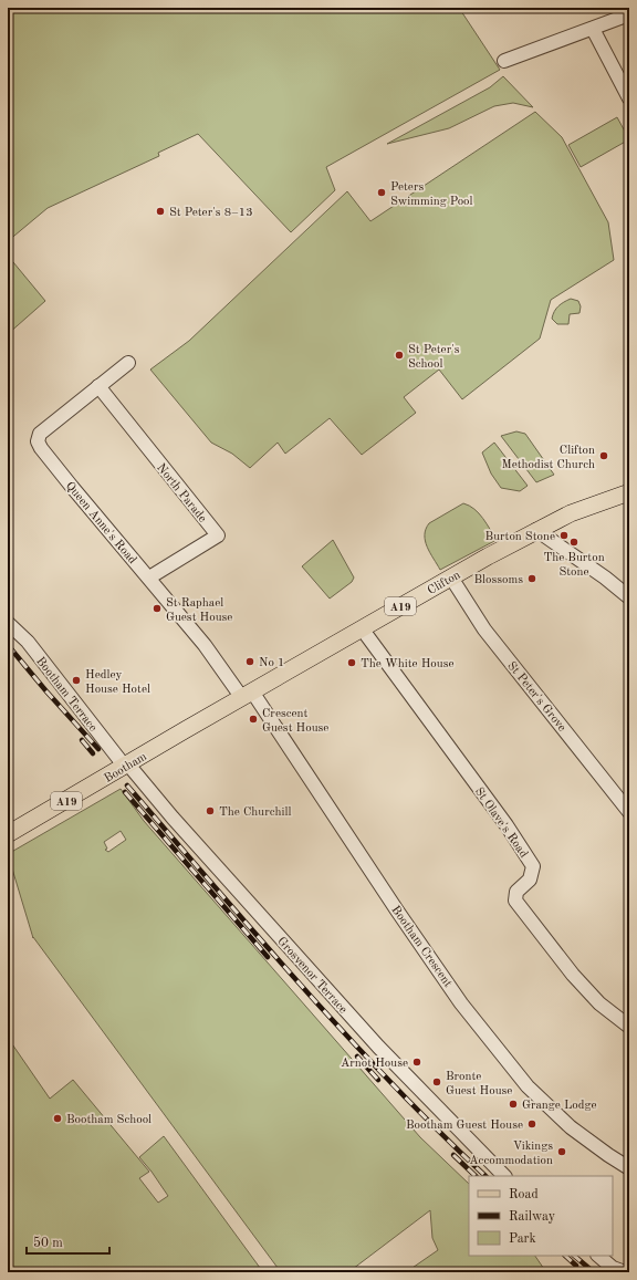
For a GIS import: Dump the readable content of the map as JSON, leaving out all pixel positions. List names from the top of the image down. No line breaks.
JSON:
{"streets":{"main road":["Clifton","A19","Bootham"],"street":["North Parade","Queen Anne's Road","Bootham Terrace","St Peter's Grove","St Olave's Road","Bootham Crescent","Grosvenor Terrace"]},"crossings":[["North Parade","Queen Anne's Road"],["Queen Anne's Road","Clifton"],["Queen Anne's Road","Bootham"],["Queen Anne's Road","Bootham Crescent"],["Clifton","St Peter's Grove"],["Clifton","Bootham"],["Clifton","St Olave's Road"],["Clifton","Bootham Crescent"],["Bootham Terrace","Bootham"],["Bootham Terrace","Grosvenor Terrace"],["Bootham","Bootham Crescent"],["Bootham","Grosvenor Terrace"]],"places":["Peters Swimming Pool","St Peter's 8–13","St Peter's School","Clifton Methodist Church","Burton Stone","The Burton Stone","Blossoms","St Raphael Guest House","No 1","The White House","Hedley House Hotel","Crescent Guest House","The Churchill","Arnot House","Bronte Guest House","Grange Lodge","Bootham School","Bootham Guest House","Vikings Accommodation"],"legend":["Road","Railway","Park"],"scale_bar":"50 m"}
